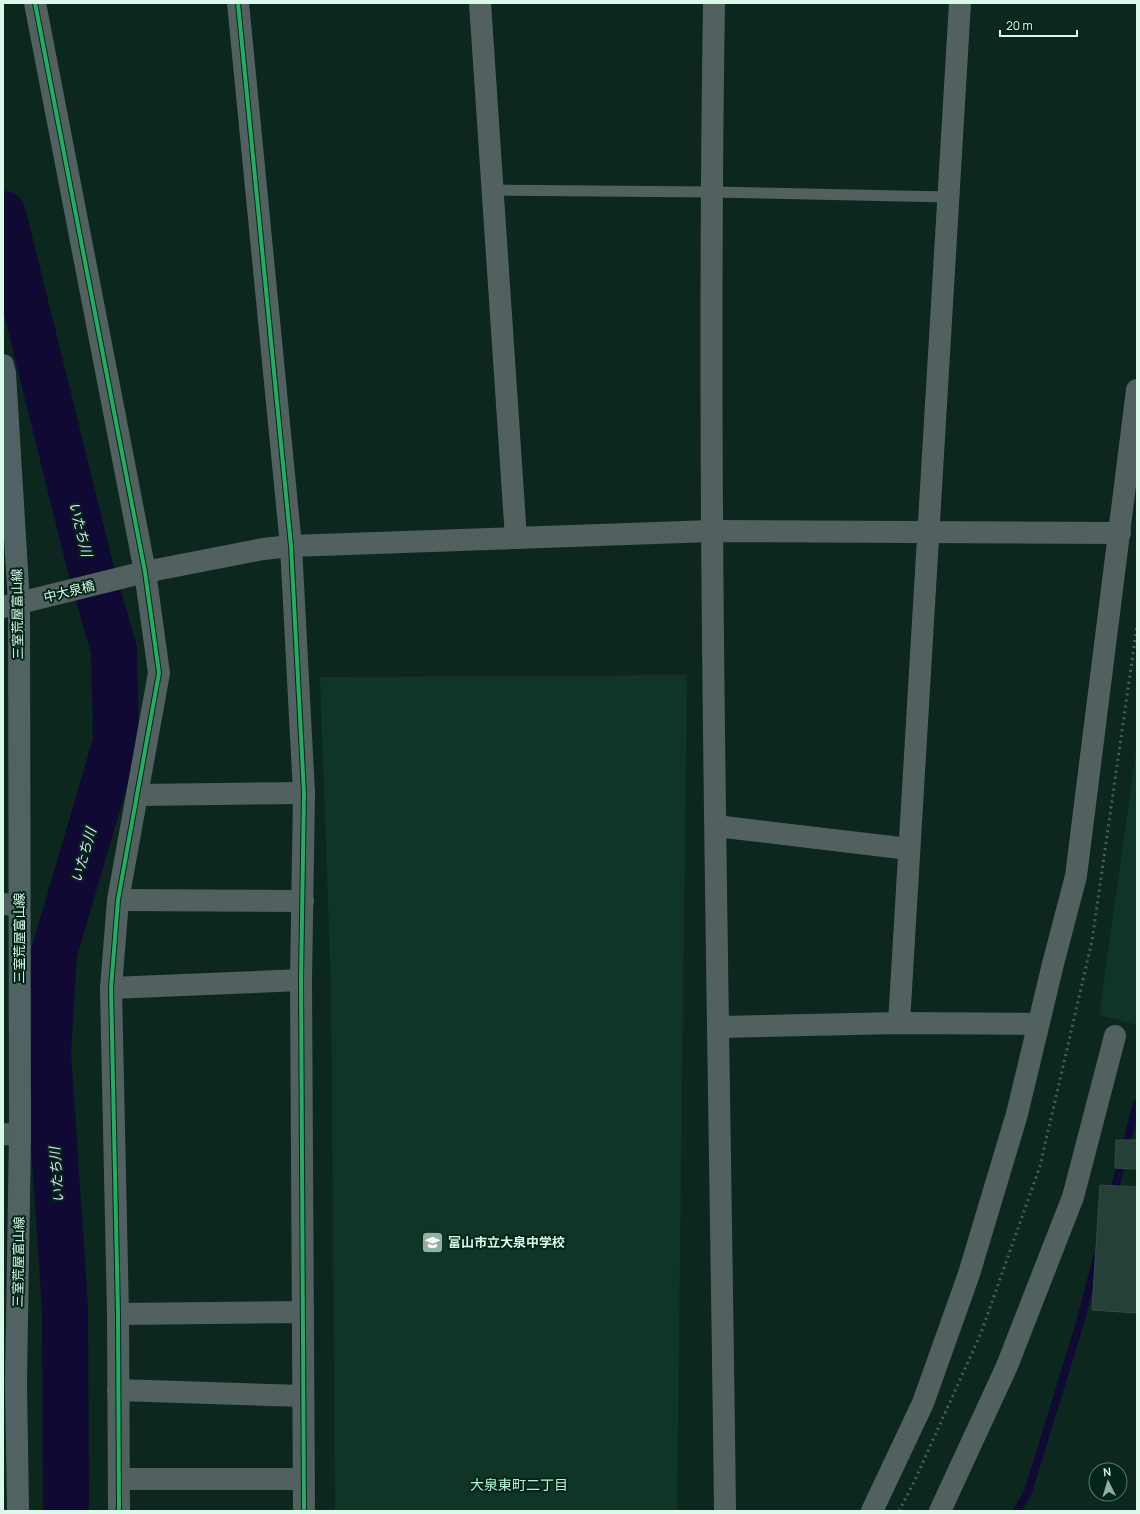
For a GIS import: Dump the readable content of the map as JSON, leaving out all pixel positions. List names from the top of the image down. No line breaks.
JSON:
{"streets":{"main road":["三室荒屋富山線"],"street":["中大泉橋"]},"crossings":[["中大泉橋","三室荒屋富山線"]],"districts":["大泉東町二丁目"],"water":["いたち川"],"places":{"school or university":["富山市立大泉中学校"]},"scale_bar":"20 m","north":"top"}
